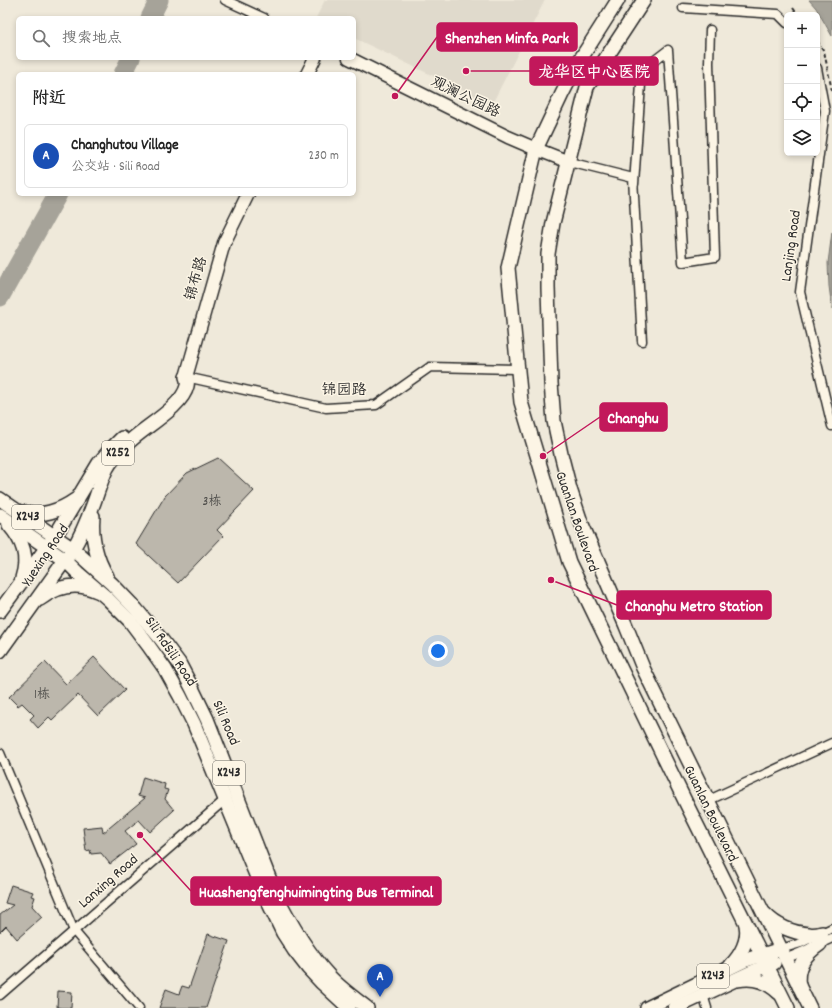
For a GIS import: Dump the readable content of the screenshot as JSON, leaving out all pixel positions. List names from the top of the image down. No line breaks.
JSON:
{"streets":{"main road":["观澜公园路","锦布路","X252","X243","Guanlan Boulevard","Yuexing Road","Sili RdSili Road","Sili Road"],"street":["Lanjing Road","锦园路","Lanxing Road"]},"crossings":[["观澜公园路","Guanlan Boulevard"],["锦布路","锦园路"],["锦布路","Yuexing Road"],["锦园路","Guanlan Boulevard"],["锦园路","Yuexing Road"],["X243","Guanlan Boulevard"],["X243","Yuexing Road"],["X243","Sili RdSili Road"],["X243","Sili Road"],["Yuexing Road","Sili RdSili Road"],["Yuexing Road","Sili Road"],["Sili RdSili Road","Lanxing Road"],["Sili Road","Lanxing Road"]],"places":["龙华区中心医院","Shenzhen Minfa Park","Changhu","Changhu Metro Station","Huashengfenghuimingting Bus Terminal"],"house_numbers":["3栋","1栋"],"page":{"map_buttons":["+","−"],"search":"搜索地点","heading":"附近","list":[{"mark":"A","name":"Changhutou Village","note":"公交站 · Sili Road","value":"230 m"}],"pins":"A"}}
